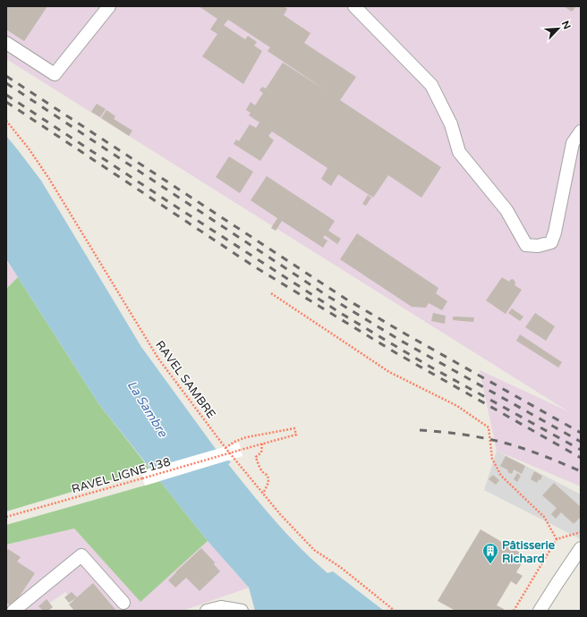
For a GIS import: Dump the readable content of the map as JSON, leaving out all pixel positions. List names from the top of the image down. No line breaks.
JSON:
{"streets":{"path":["RAVEL SAMBRE","RAVEL LIGNE 138"]},"crossings":[["RAVEL SAMBRE","RAVEL LIGNE 138"]],"water":["La Sambre"],"places":{"building":["Pâtisserie Richard"]},"north":"top right"}
